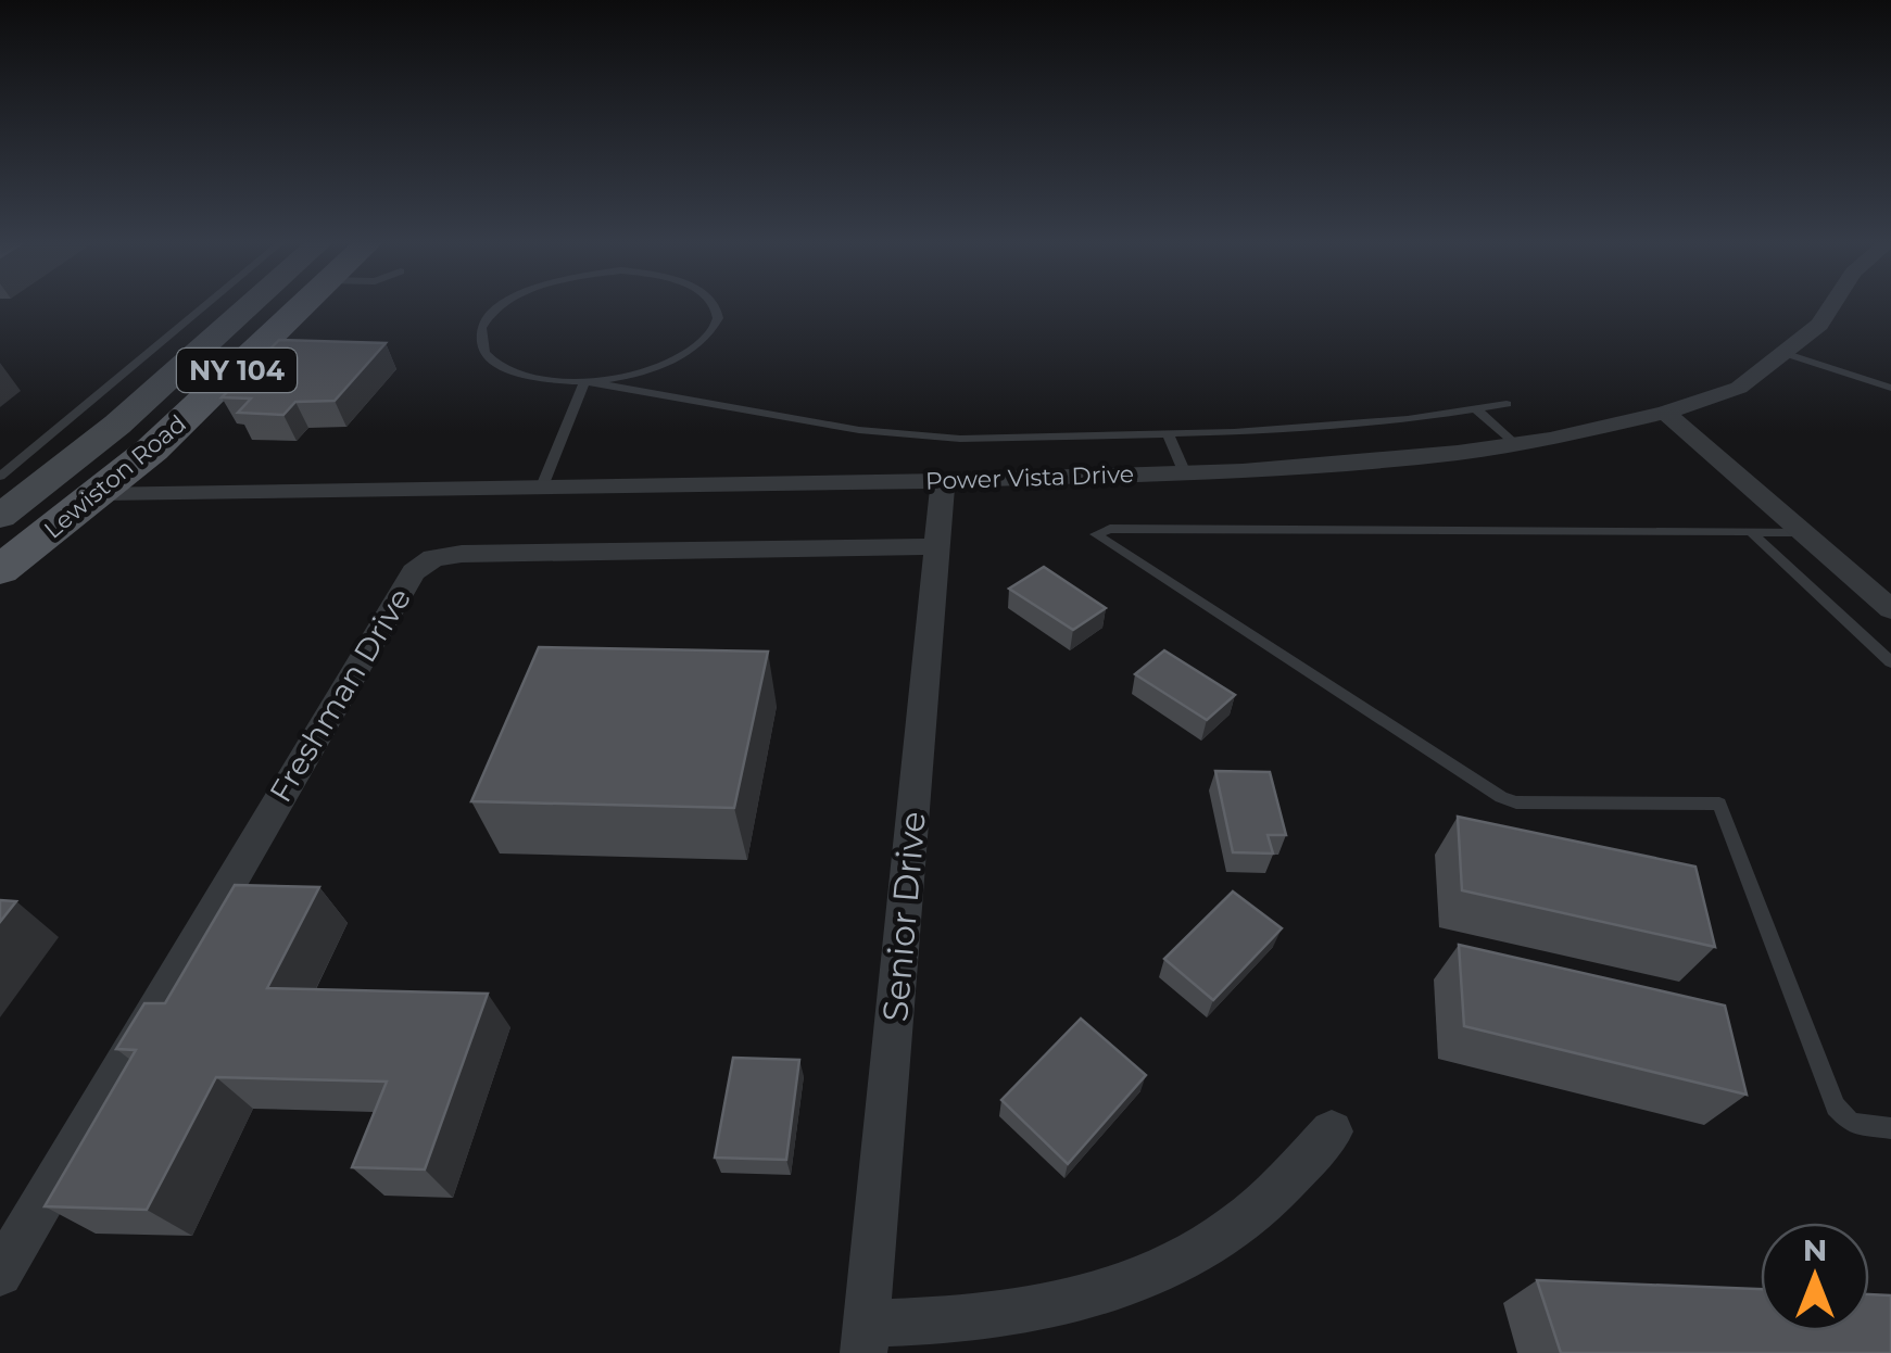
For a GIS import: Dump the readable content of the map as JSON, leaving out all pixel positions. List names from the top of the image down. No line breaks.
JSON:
{"streets":{"main road":["NY 104","Lewiston Road"],"street":["Power Vista Drive","Freshman Drive","Senior Drive"]},"crossings":[["Lewiston Road","Power Vista Drive"],["Power Vista Drive","Senior Drive"],["Freshman Drive","Senior Drive"]],"north":"top"}
